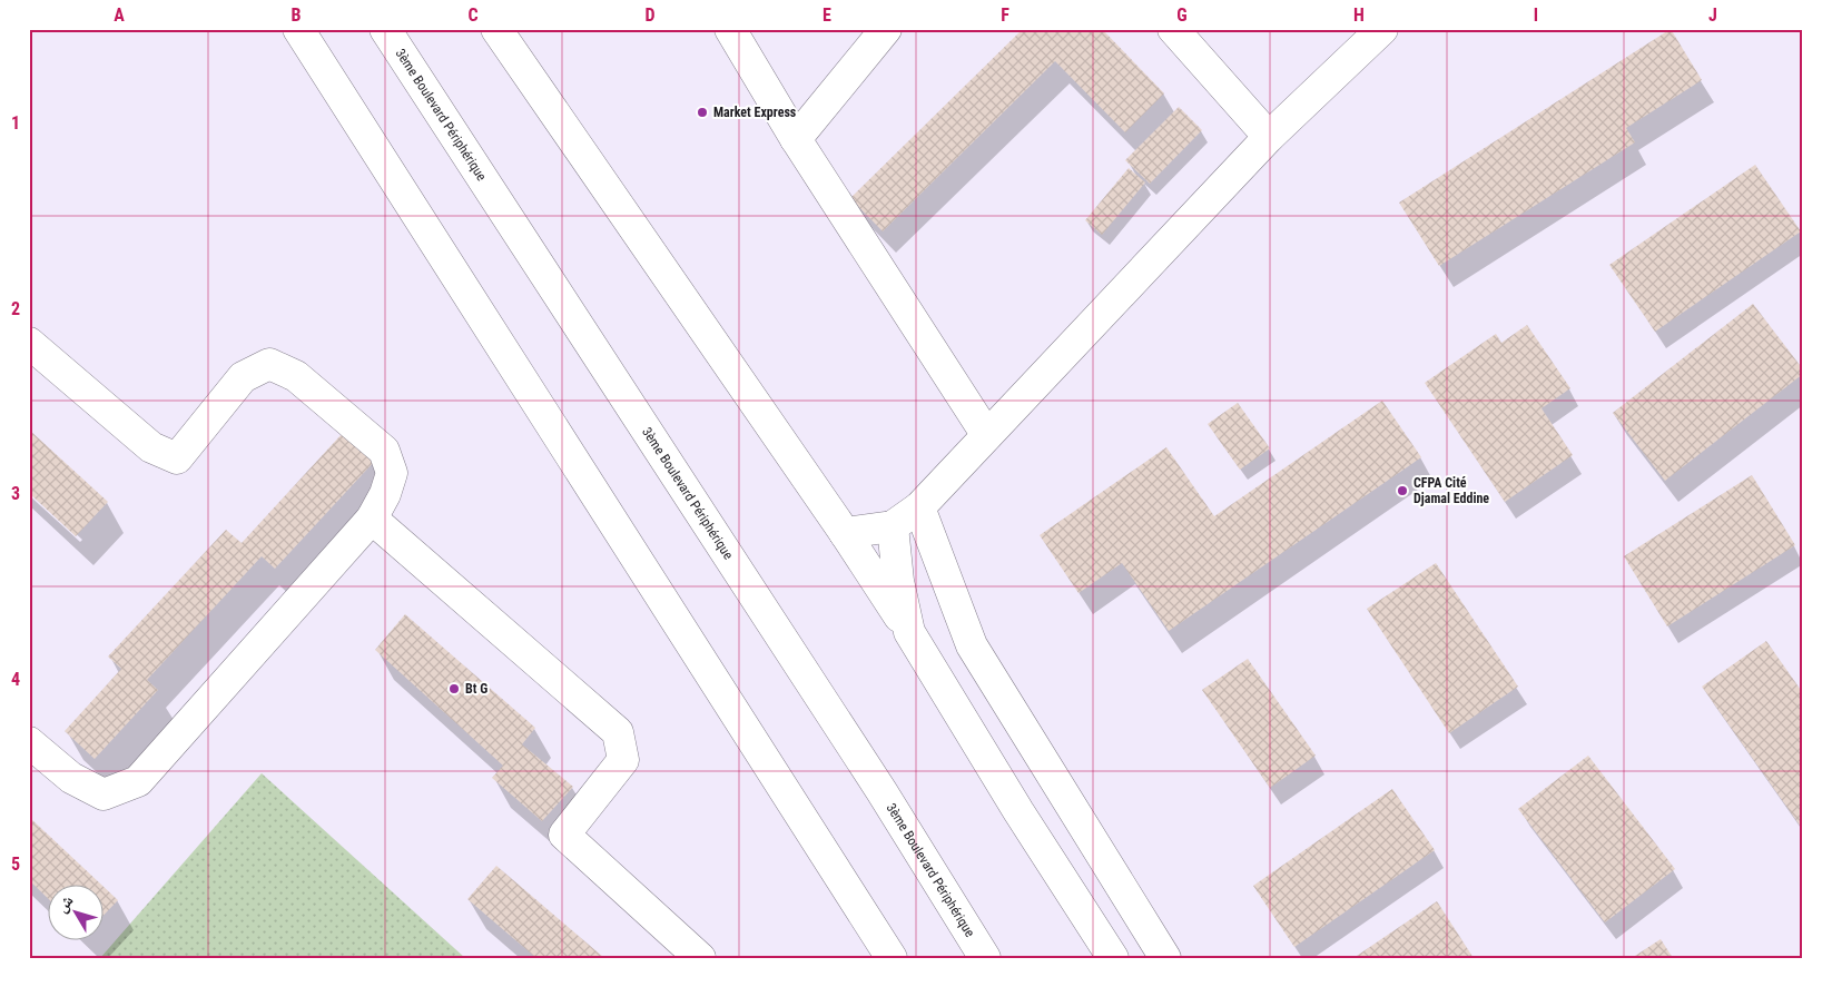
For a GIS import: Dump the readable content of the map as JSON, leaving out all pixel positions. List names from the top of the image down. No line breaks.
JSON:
{"streets":{"main road":["3ème Boulevard Périphérique"]},"places":["Market Express","CFPA Cité Djamal Eddine","Bt G"],"north":"top left","grid":{"columns":["A","B","C","D","E","F","G","H","I","J"],"rows":["1","2","3","4","5"]}}
